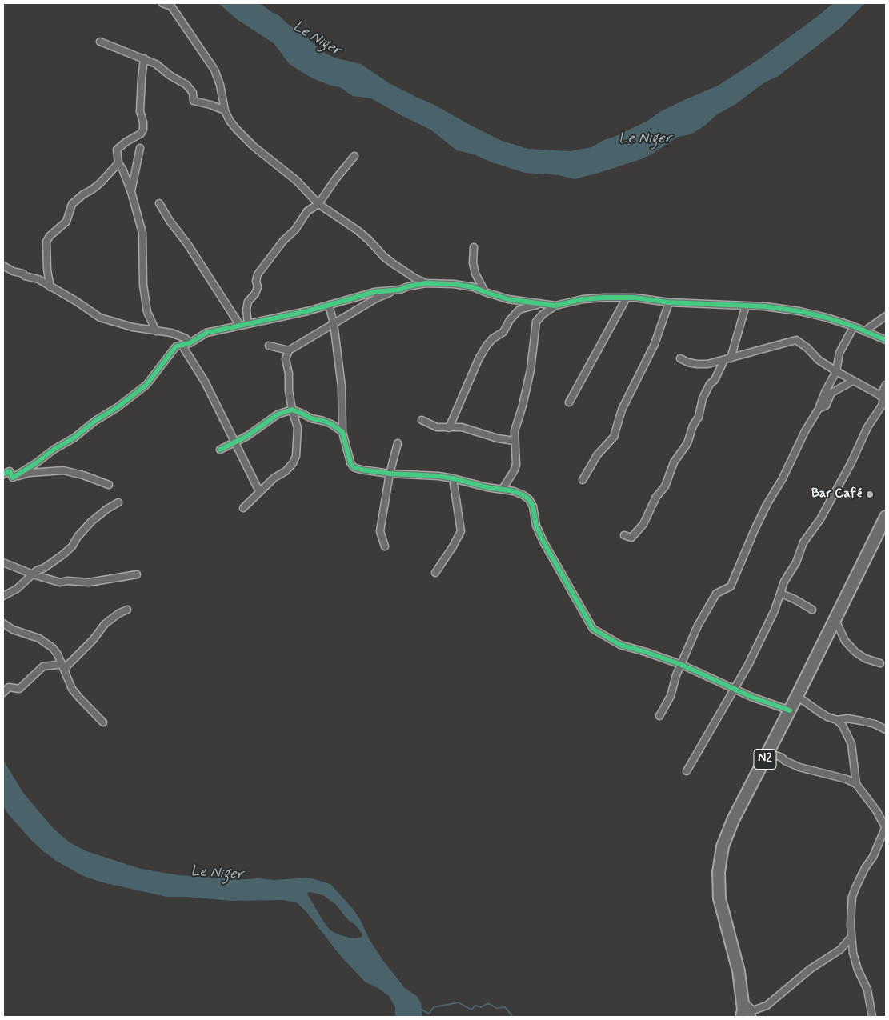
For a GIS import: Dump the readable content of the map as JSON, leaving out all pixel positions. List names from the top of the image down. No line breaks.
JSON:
{"streets":{"highway":["N2"]},"water":["Le Niger"],"places":["Bar Café"]}
